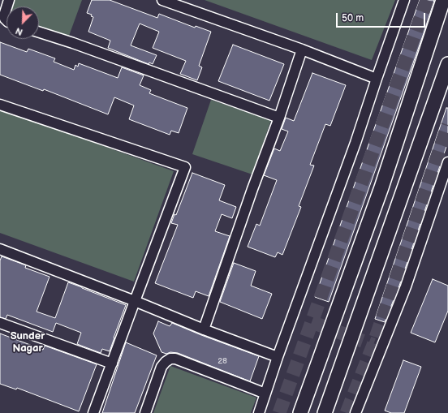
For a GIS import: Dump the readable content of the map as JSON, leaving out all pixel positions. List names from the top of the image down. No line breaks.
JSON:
{"districts":["Sunder Nagar"],"house_numbers":["28"],"scale_bar":"50 m","north":"bottom left"}
